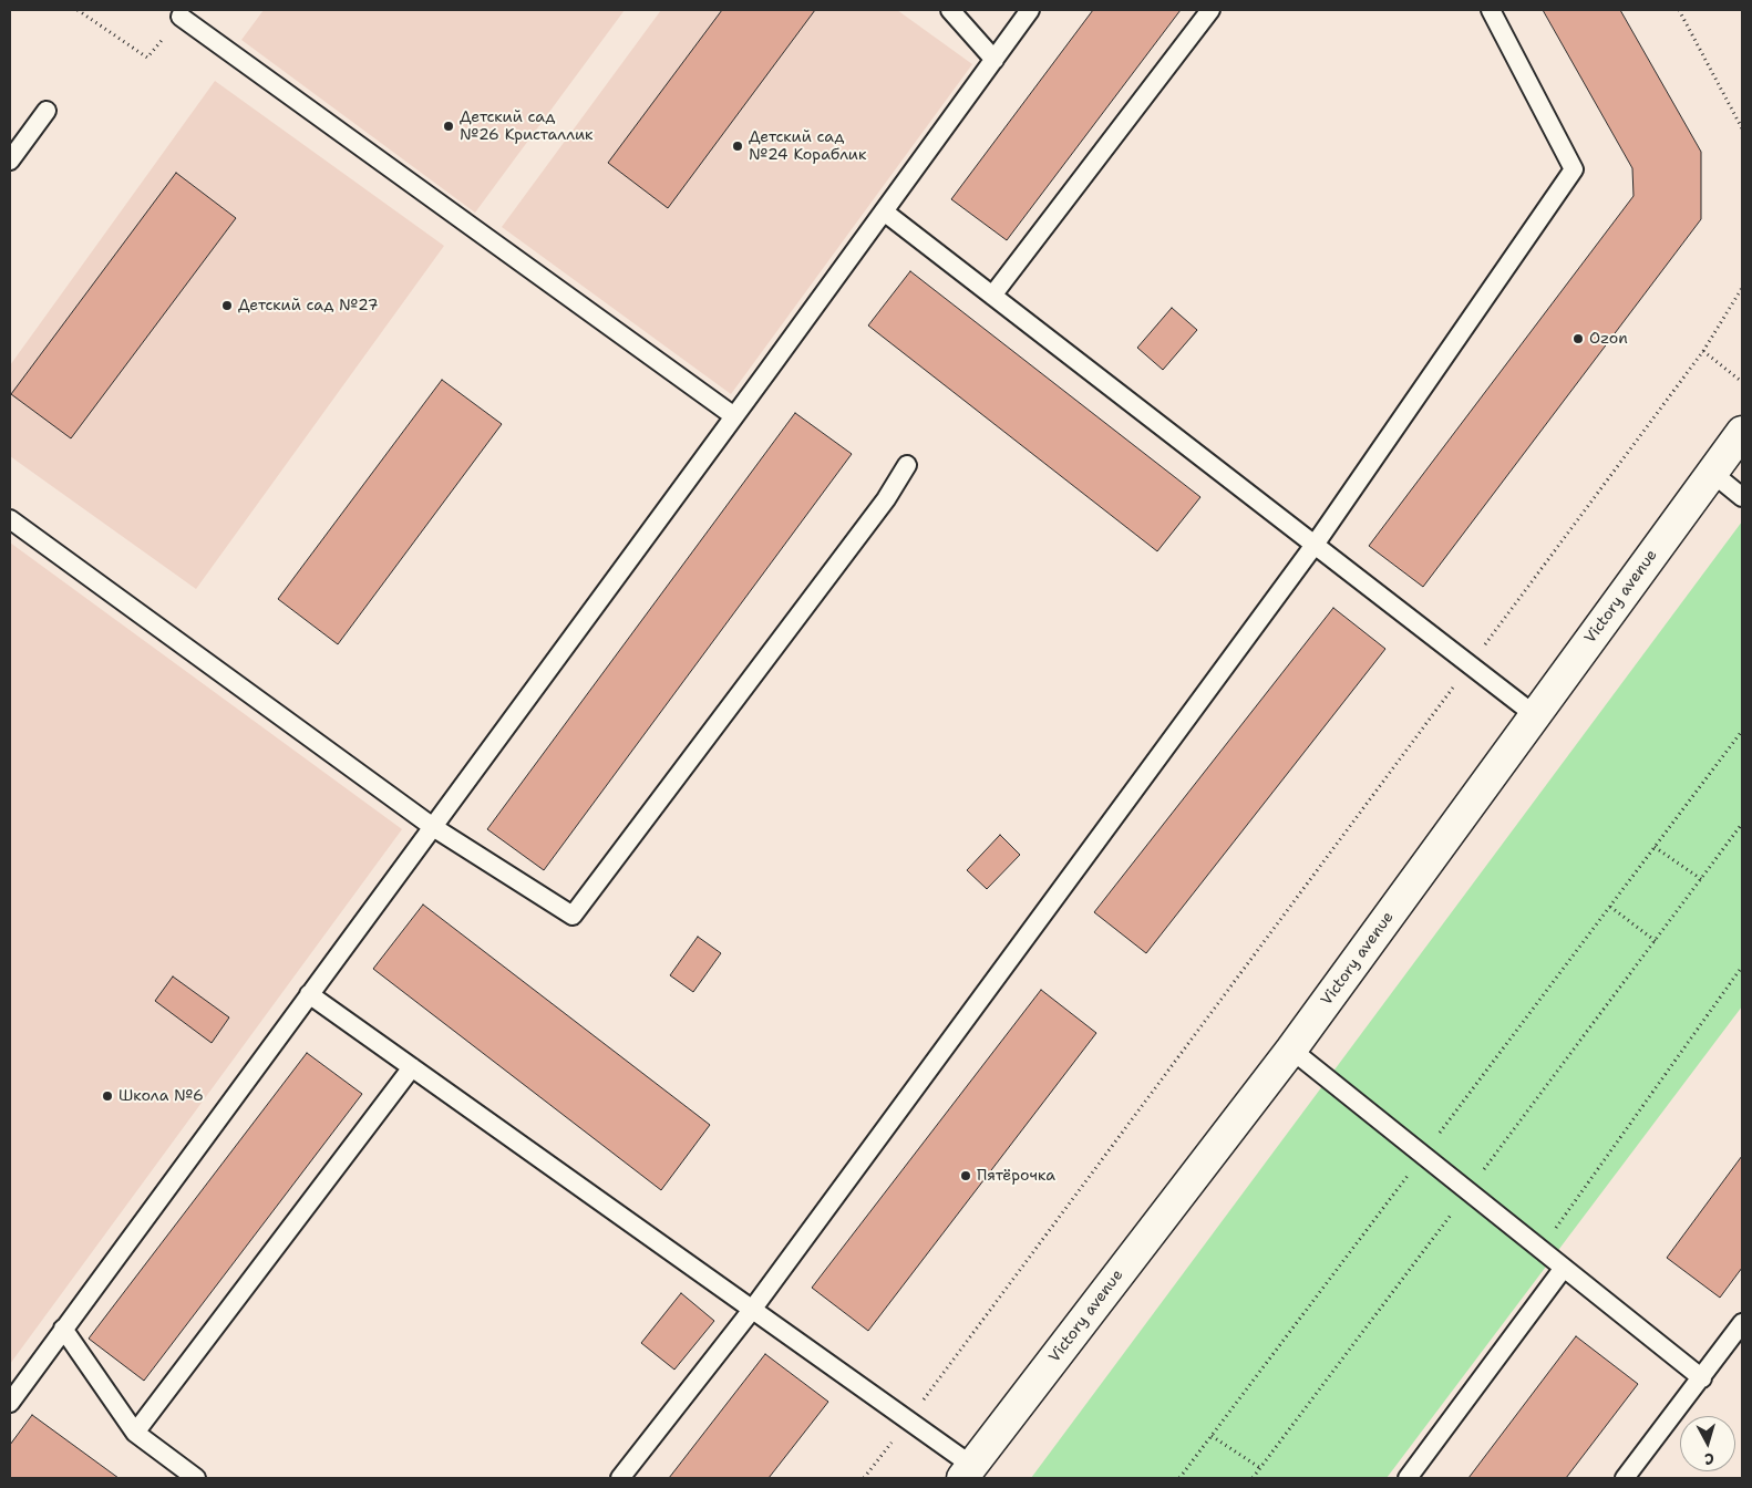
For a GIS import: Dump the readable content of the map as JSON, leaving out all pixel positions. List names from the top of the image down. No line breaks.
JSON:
{"streets":{"main road":["Victory avenue"]},"places":["Детский сад №26 Кристаллик","Детский сад №24 Кораблик","Детский сад №27","Ozon","Школа №6","Пятёрочка"],"north":"bottom"}
